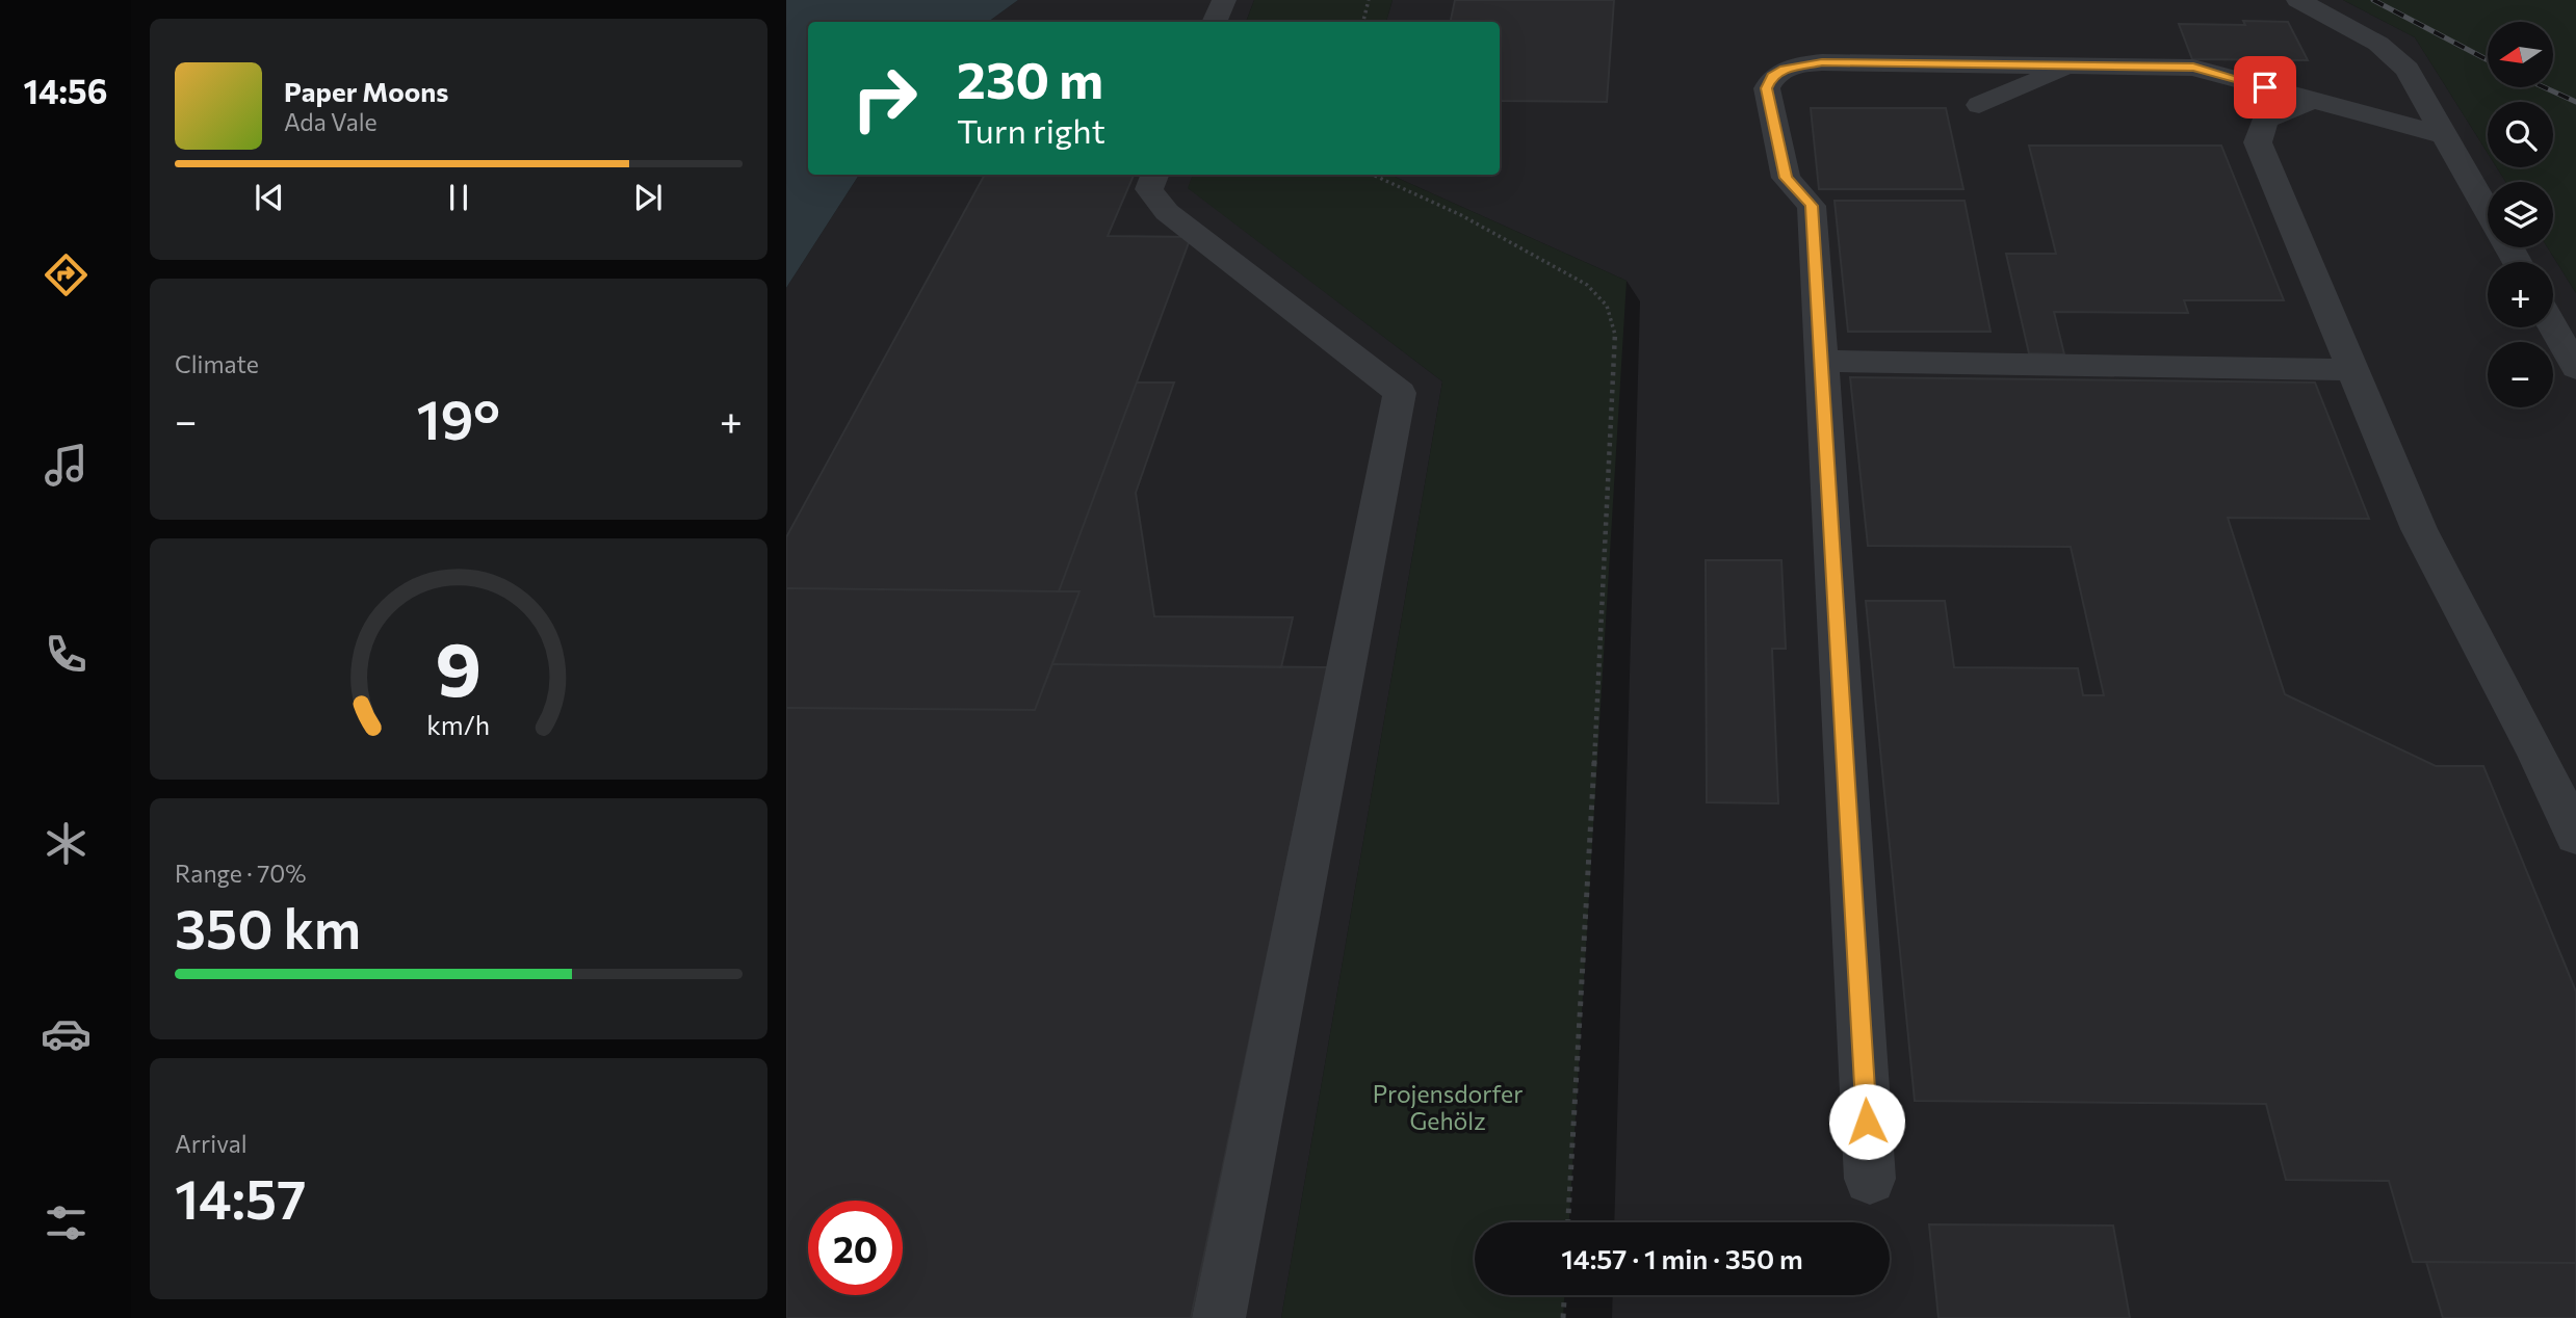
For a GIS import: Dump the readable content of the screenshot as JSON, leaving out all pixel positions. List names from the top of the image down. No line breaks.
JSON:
{"parks":["Projensdorfer Gehölz"],"north":"left","page":{"tabs":"14:56","map_buttons":["+","−"],"turn":["230 m","Turn right"],"song":["Paper Moons","Ada Vale"],"tile":["Climate",["Range · 70%","350 km"],["Arrival","14:57"]],"heat":["−","19°","+"],"limit":"20","trip":"14:57 · 1 min · 350 m","gauge":["9","km/h"]}}
